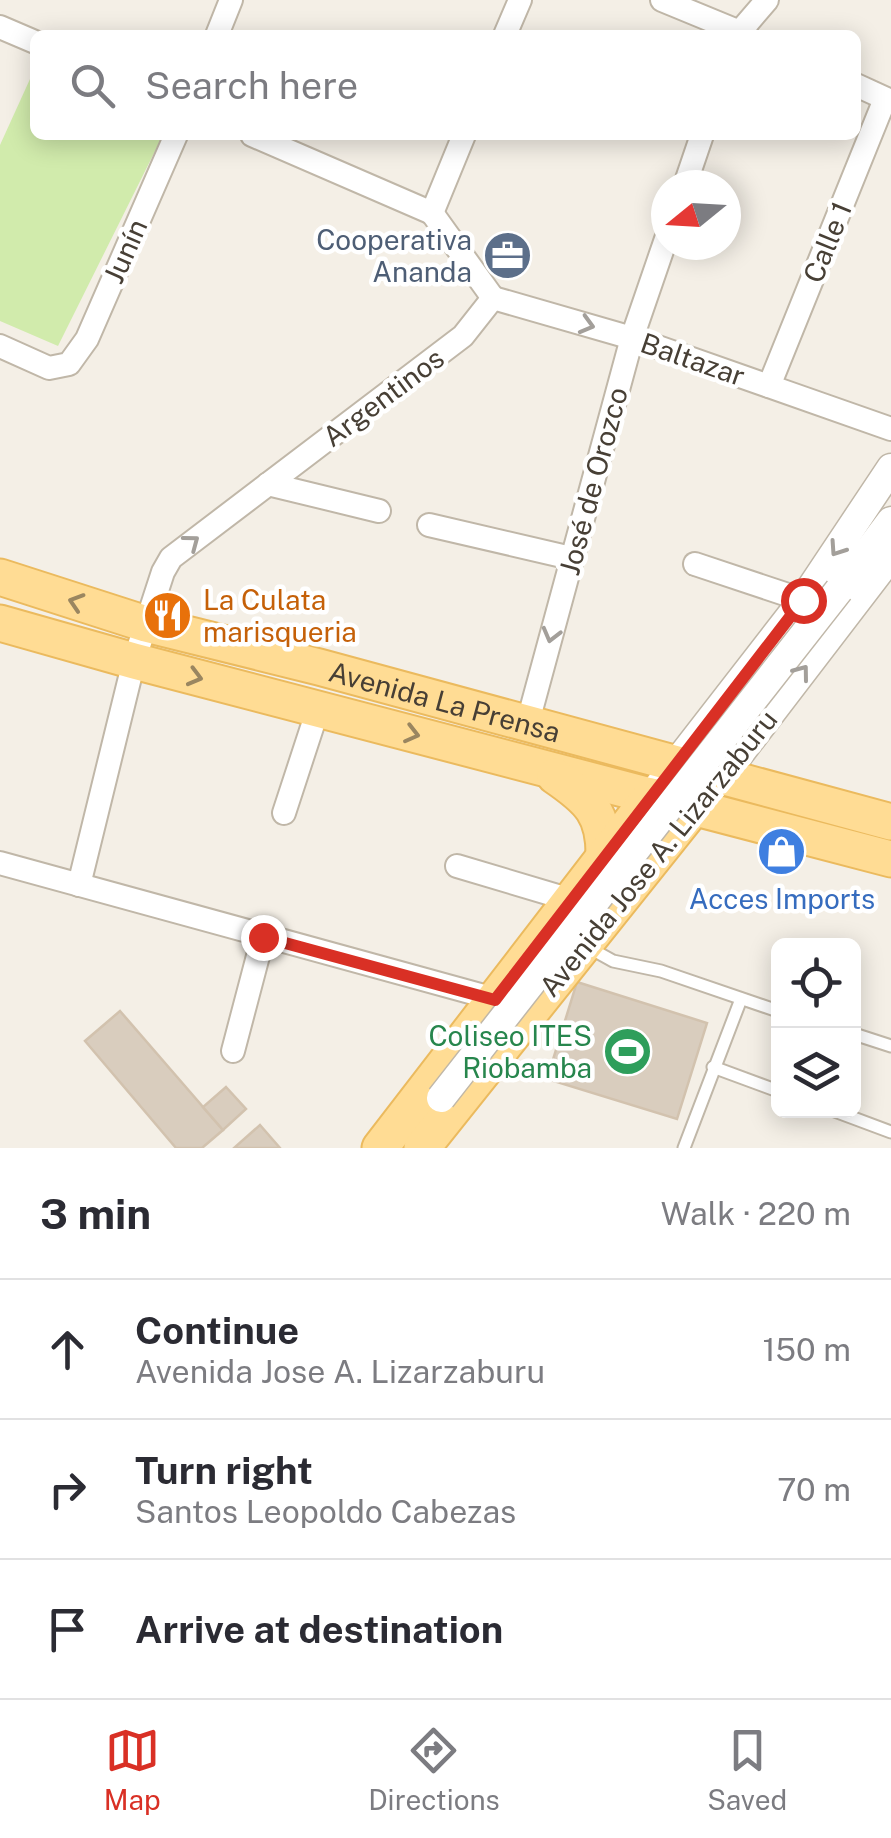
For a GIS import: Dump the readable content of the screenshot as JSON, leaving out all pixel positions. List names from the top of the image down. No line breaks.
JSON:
{"streets":{"main road":["Avenida La Prensa","Avenida Jose A. Lizarzaburu"],"street":["Calle 1","Junín","Baltazar","Argentinos","José de Orozco"]},"crossings":[["Calle 1","Baltazar"],["Baltazar","Argentinos"],["Baltazar","José de Orozco"],["Argentinos","Avenida La Prensa"],["José de Orozco","Avenida La Prensa"],["Avenida La Prensa","Avenida Jose A. Lizarzaburu"]],"one_way":["Argentinos"],"places":{"office":["Cooperativa Ananda"],"restaurant":["La Culata marisqueria"],"shop":["Acces Imports"],"sports":["Coliseo ITES Riobamba"]},"north":"left","page":{"search":"Search here","heading":["3 min","Walk · 220 m"],"list":[["Continue","Avenida Jose A. Lizarzaburu","150 m"],["Turn right","Santos Leopoldo Cabezas","70 m"],"Arrive at destination"],"nav":["Map","Directions","Saved"]}}
